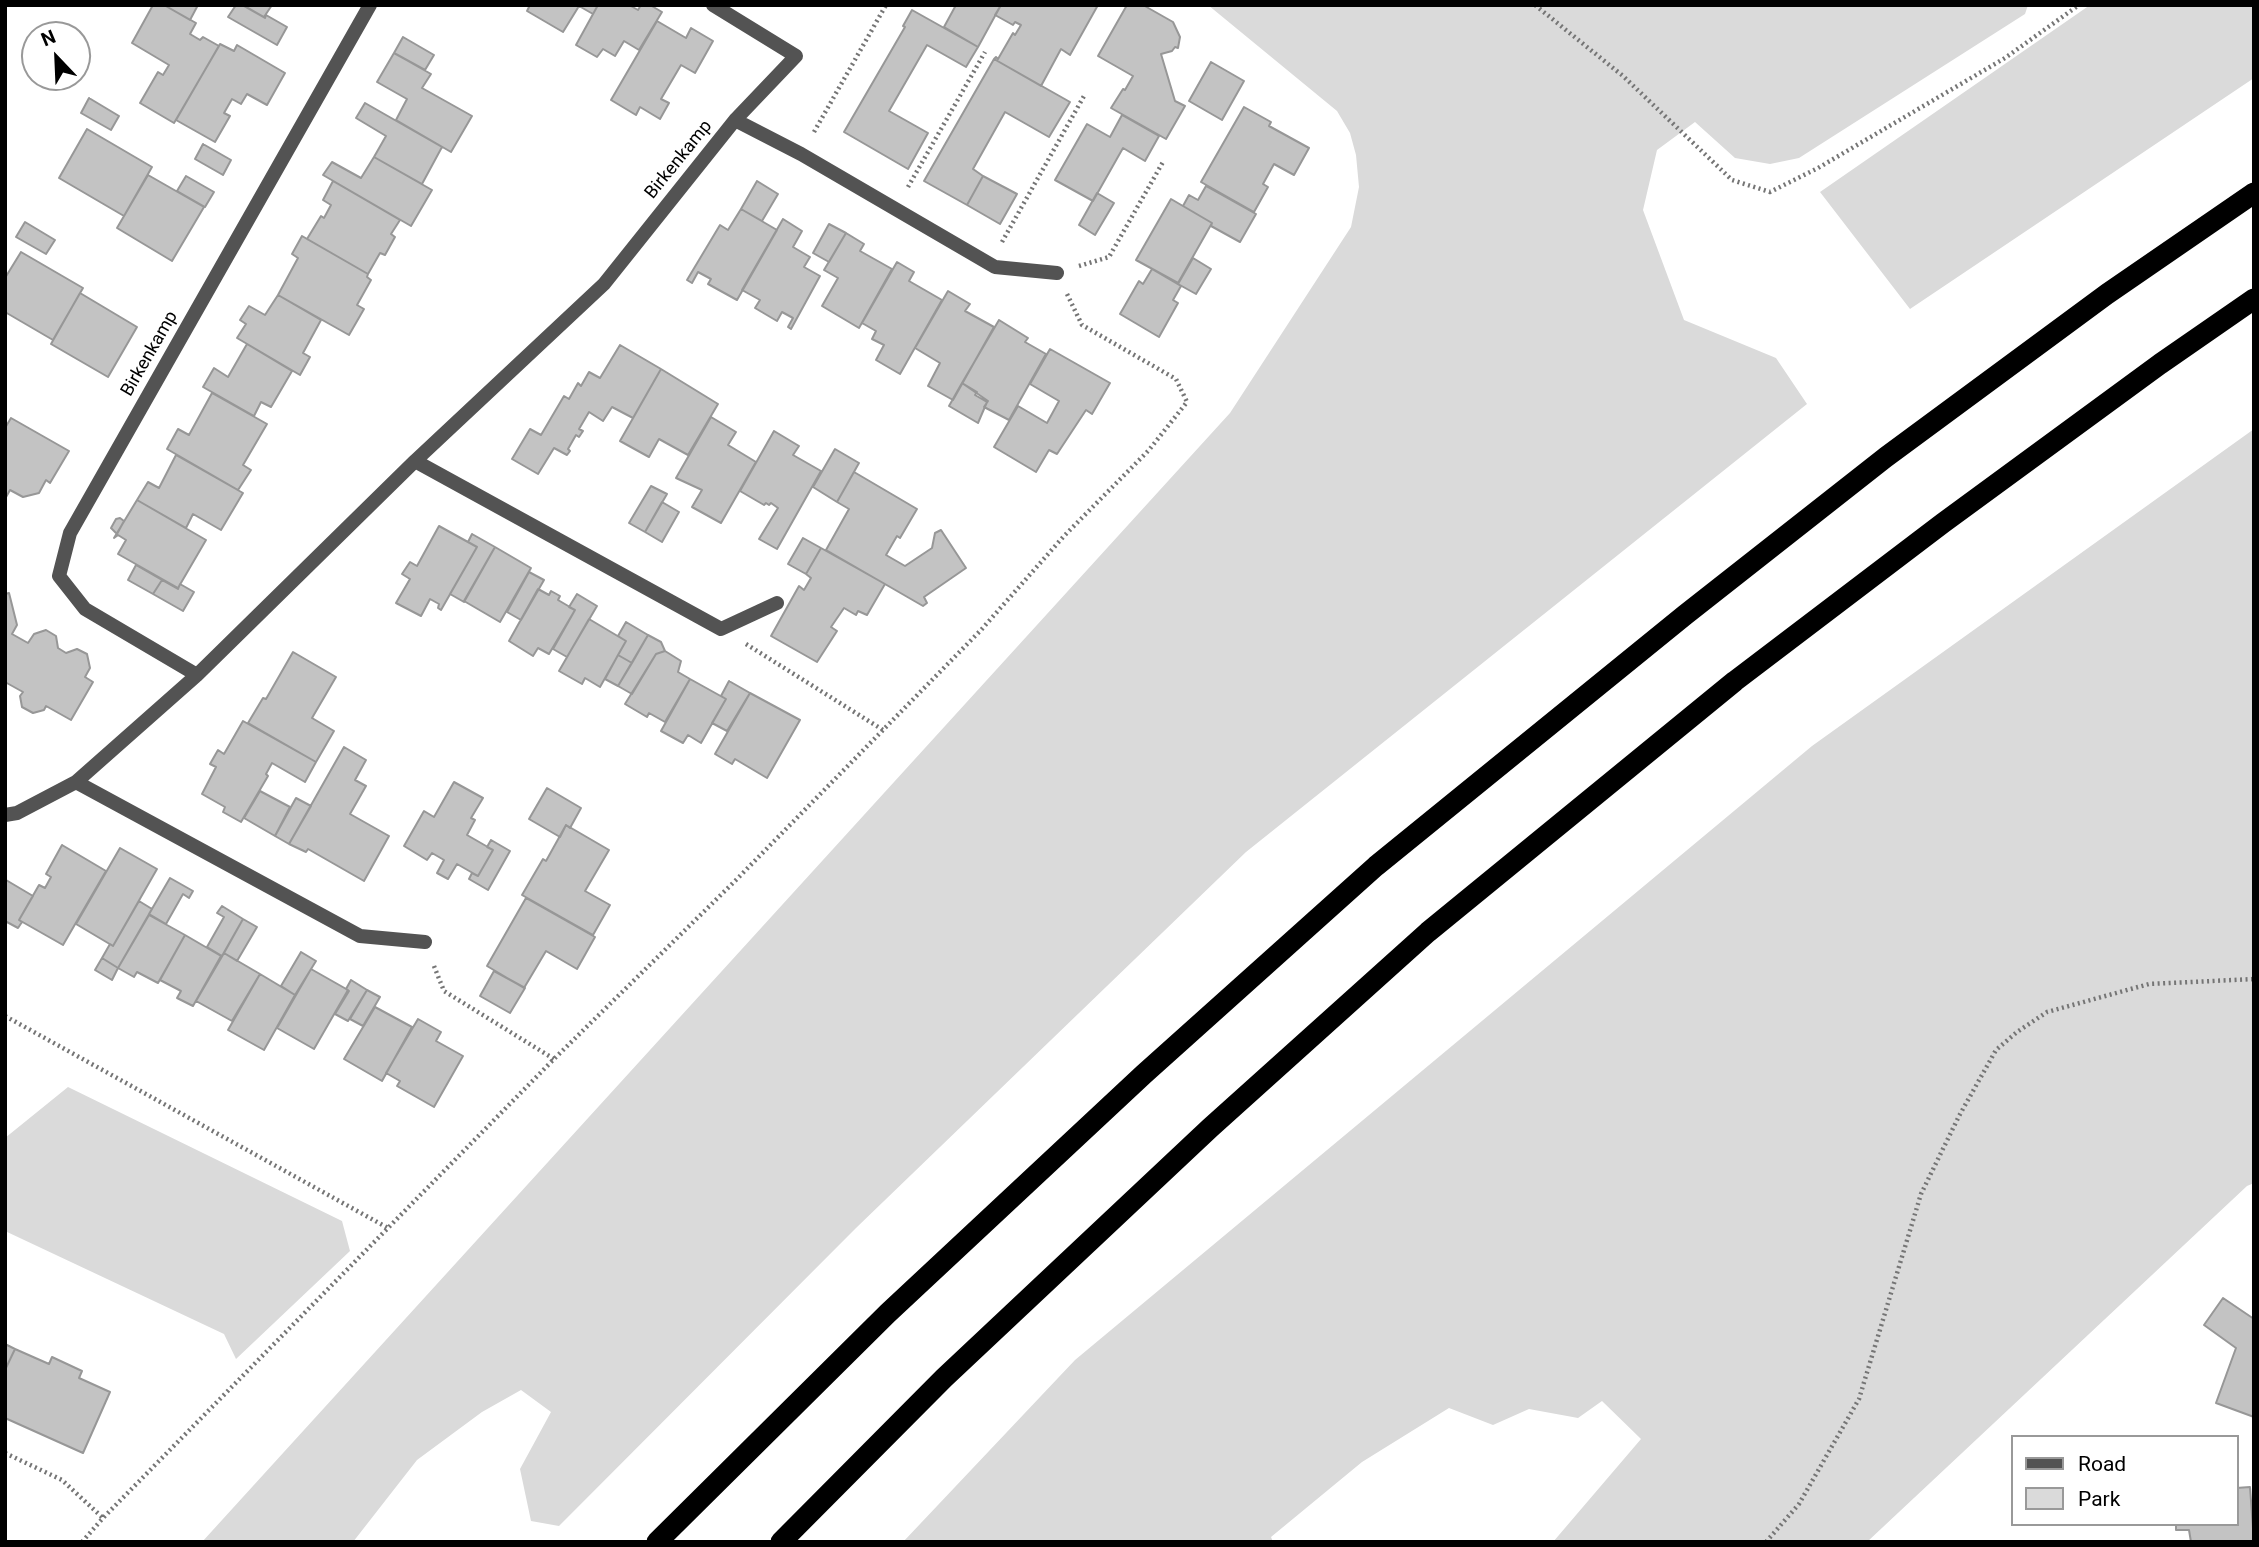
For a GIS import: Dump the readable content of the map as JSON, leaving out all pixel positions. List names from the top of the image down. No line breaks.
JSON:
{"streets":{"street":["Birkenkamp"]},"legend":["Road","Park"],"north":"top left"}
